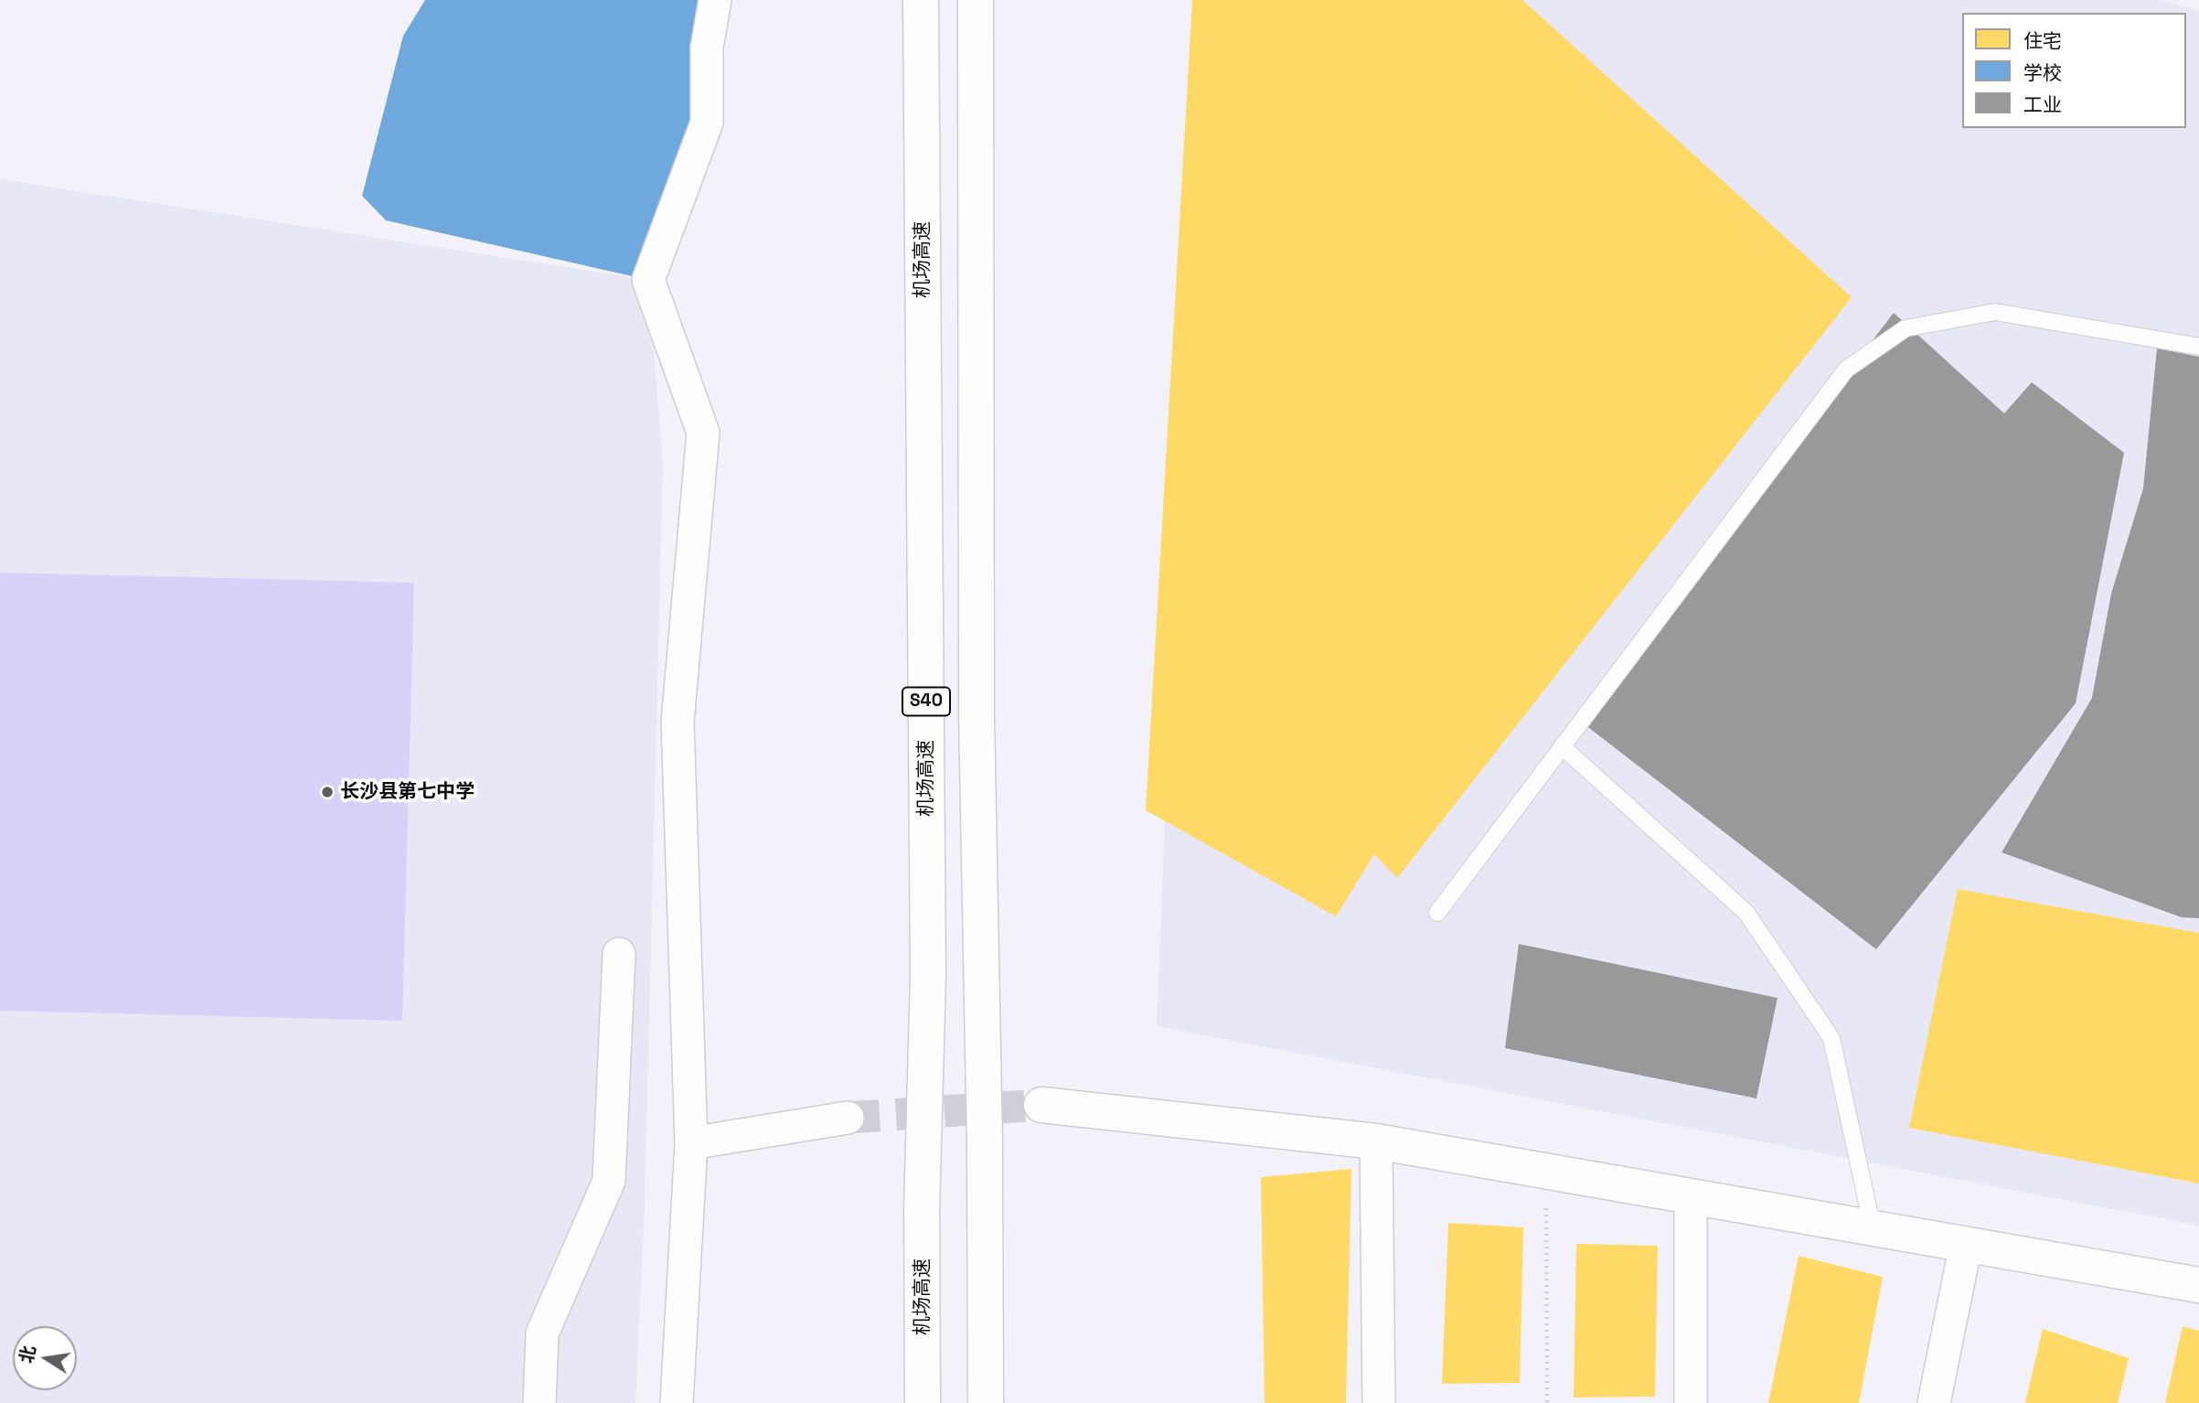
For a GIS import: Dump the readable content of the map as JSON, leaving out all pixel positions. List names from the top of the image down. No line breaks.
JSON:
{"streets":{"main road":["机场高速","S40"]},"places":["长沙县第七中学"],"legend":["住宅","学校","工业"],"north":"left"}
